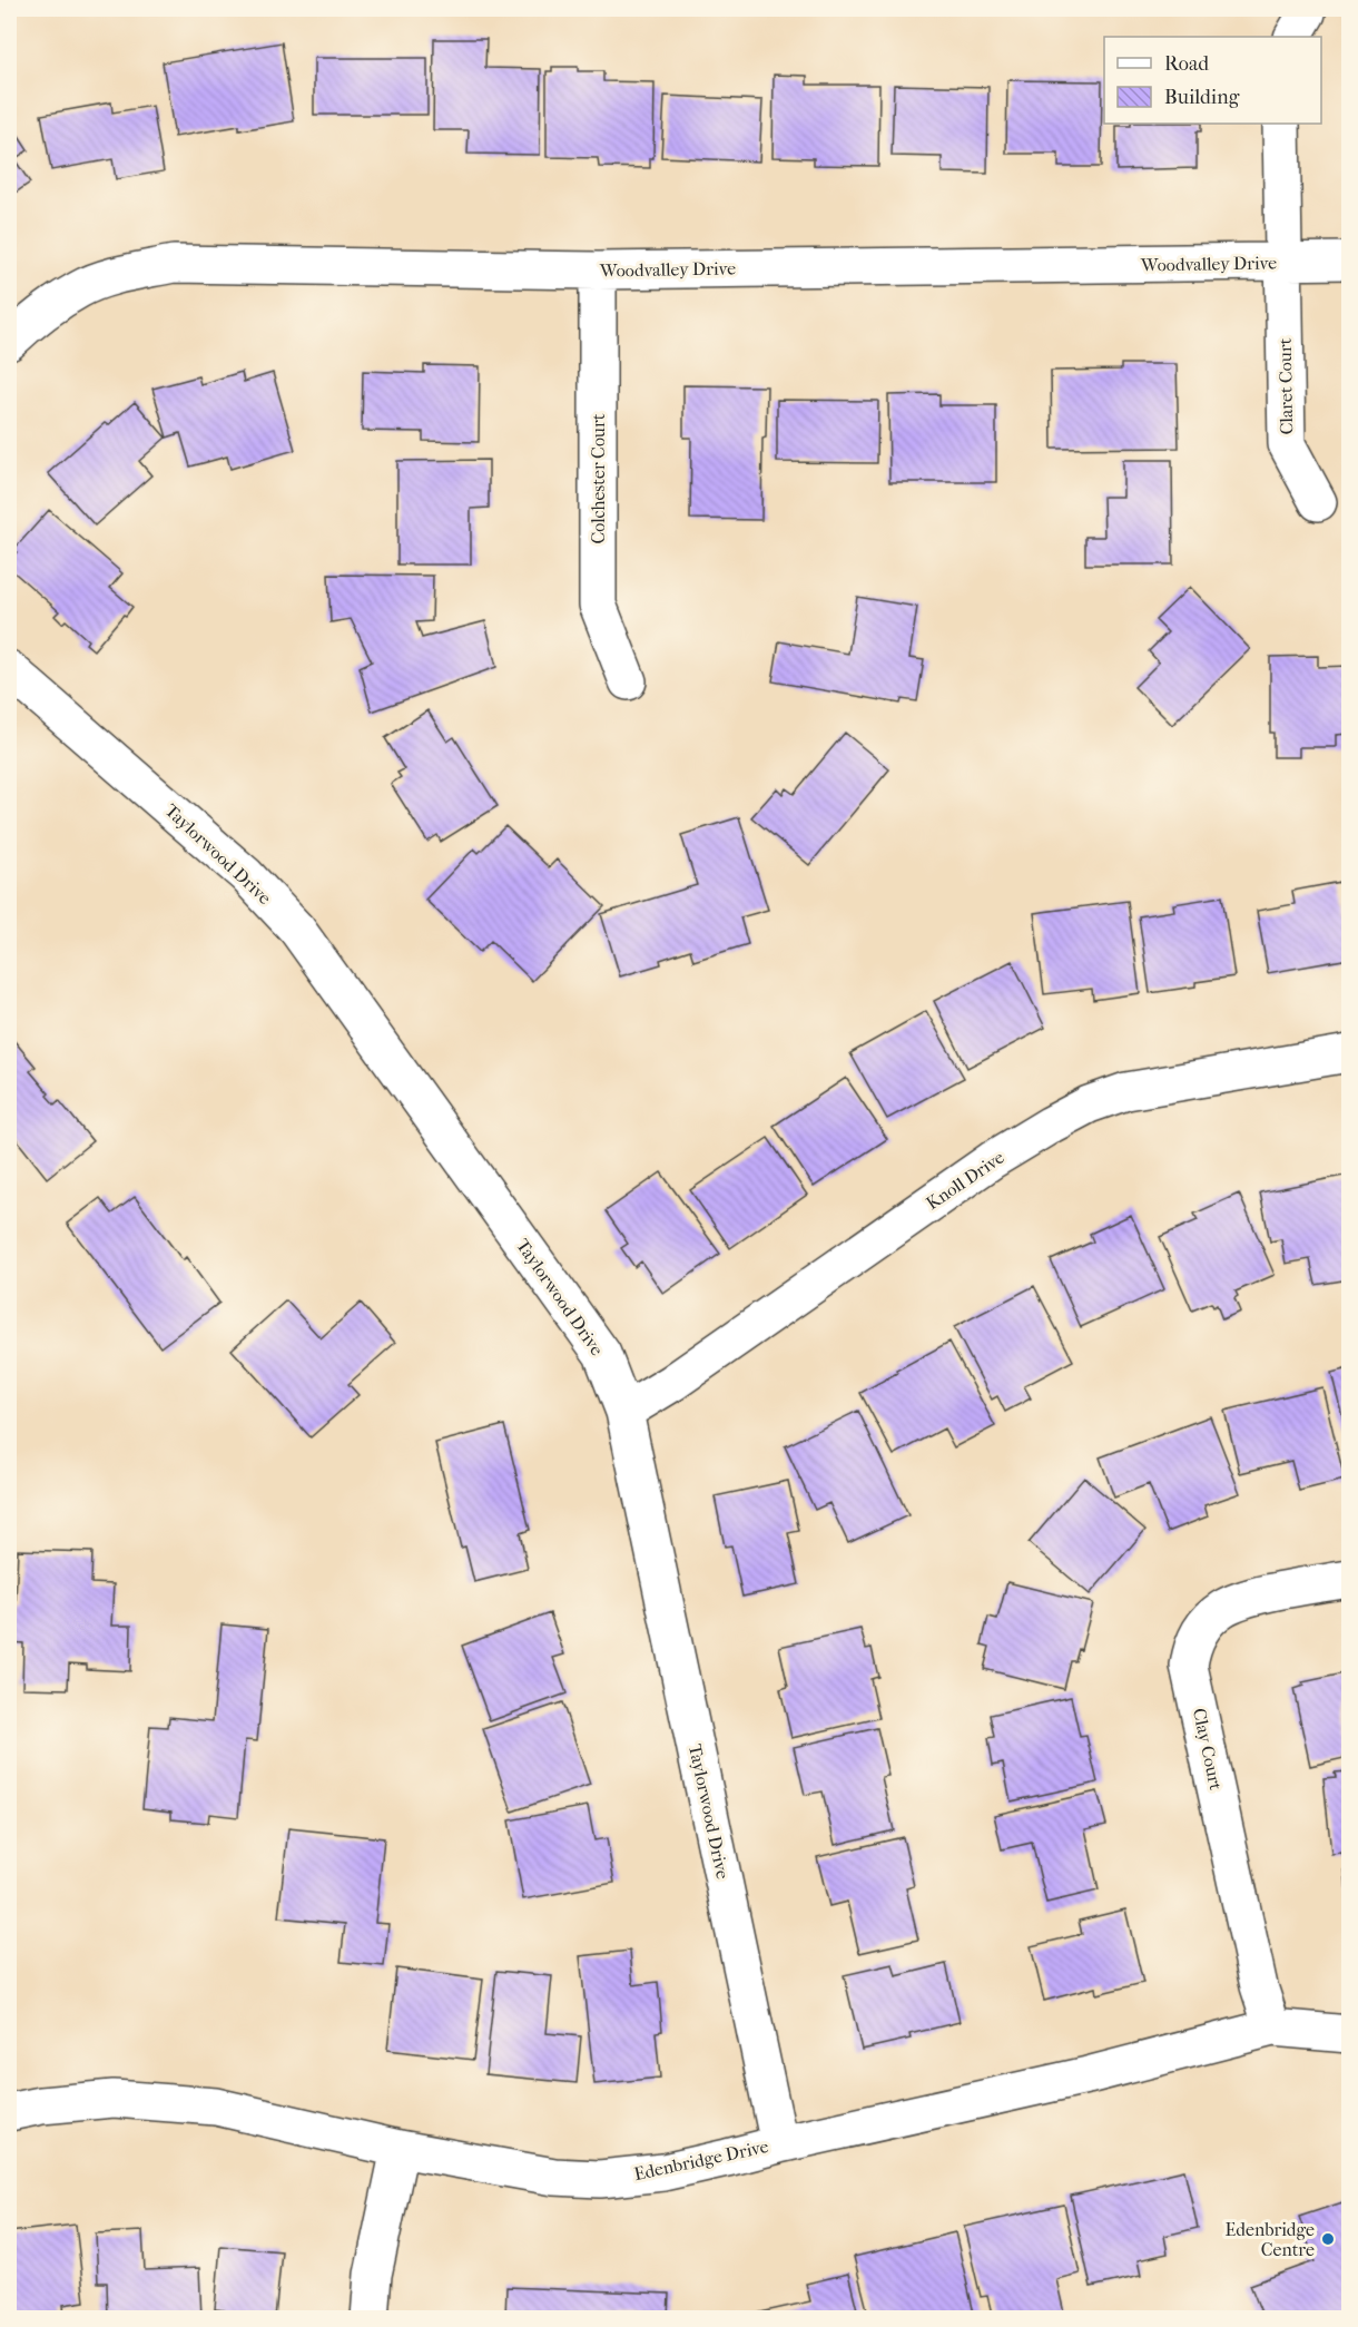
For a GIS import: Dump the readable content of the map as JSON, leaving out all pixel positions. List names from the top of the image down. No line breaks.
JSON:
{"streets":{"street":["Woodvalley Drive","Claret Court","Colchester Court","Taylorwood Drive","Knoll Drive","Clay Court","Edenbridge Drive"]},"crossings":[["Woodvalley Drive","Claret Court"],["Woodvalley Drive","Colchester Court"],["Taylorwood Drive","Knoll Drive"],["Taylorwood Drive","Edenbridge Drive"],["Clay Court","Edenbridge Drive"]],"places":["Edenbridge Centre"],"legend":["Road","Building"]}
